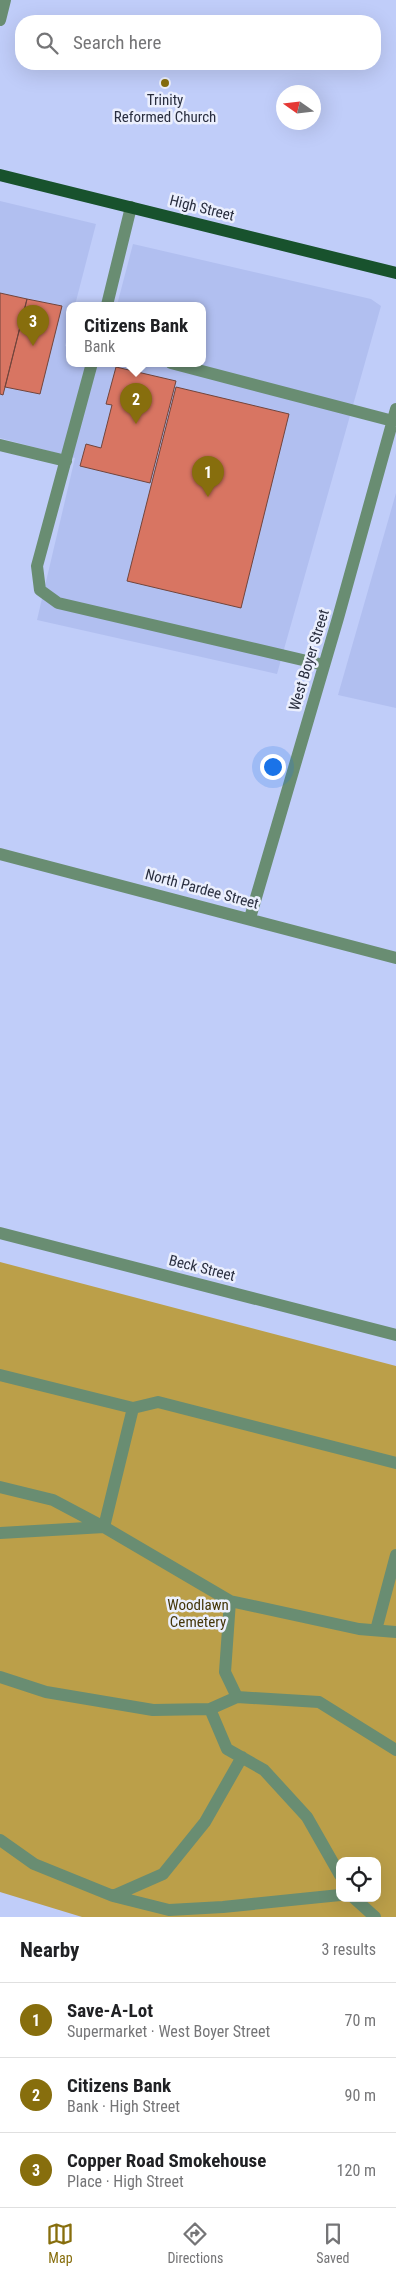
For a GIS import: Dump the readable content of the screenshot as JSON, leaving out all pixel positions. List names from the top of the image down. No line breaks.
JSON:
{"streets":{"main road":["High Street"],"street":["West Boyer Street","North Pardee Street","Beck Street"]},"crossings":[["West Boyer Street","North Pardee Street"]],"parks":["Woodlawn Cemetery"],"places":["Trinity Reformed Church"],"north":"left","page":{"search":"Search here","popup":["Citizens Bank","Bank"],"pins":["3","2","1"],"heading":["Nearby","3 results"],"list":[{"mark":"1","name":"Save-A-Lot","note":"Supermarket · West Boyer Street","value":"70 m"},{"mark":"2","name":"Citizens Bank","note":"Bank · High Street","value":"90 m"},{"mark":"3","name":"Copper Road Smokehouse","note":"Place · High Street","value":"120 m"}],"nav":["Map","Directions","Saved"]}}
